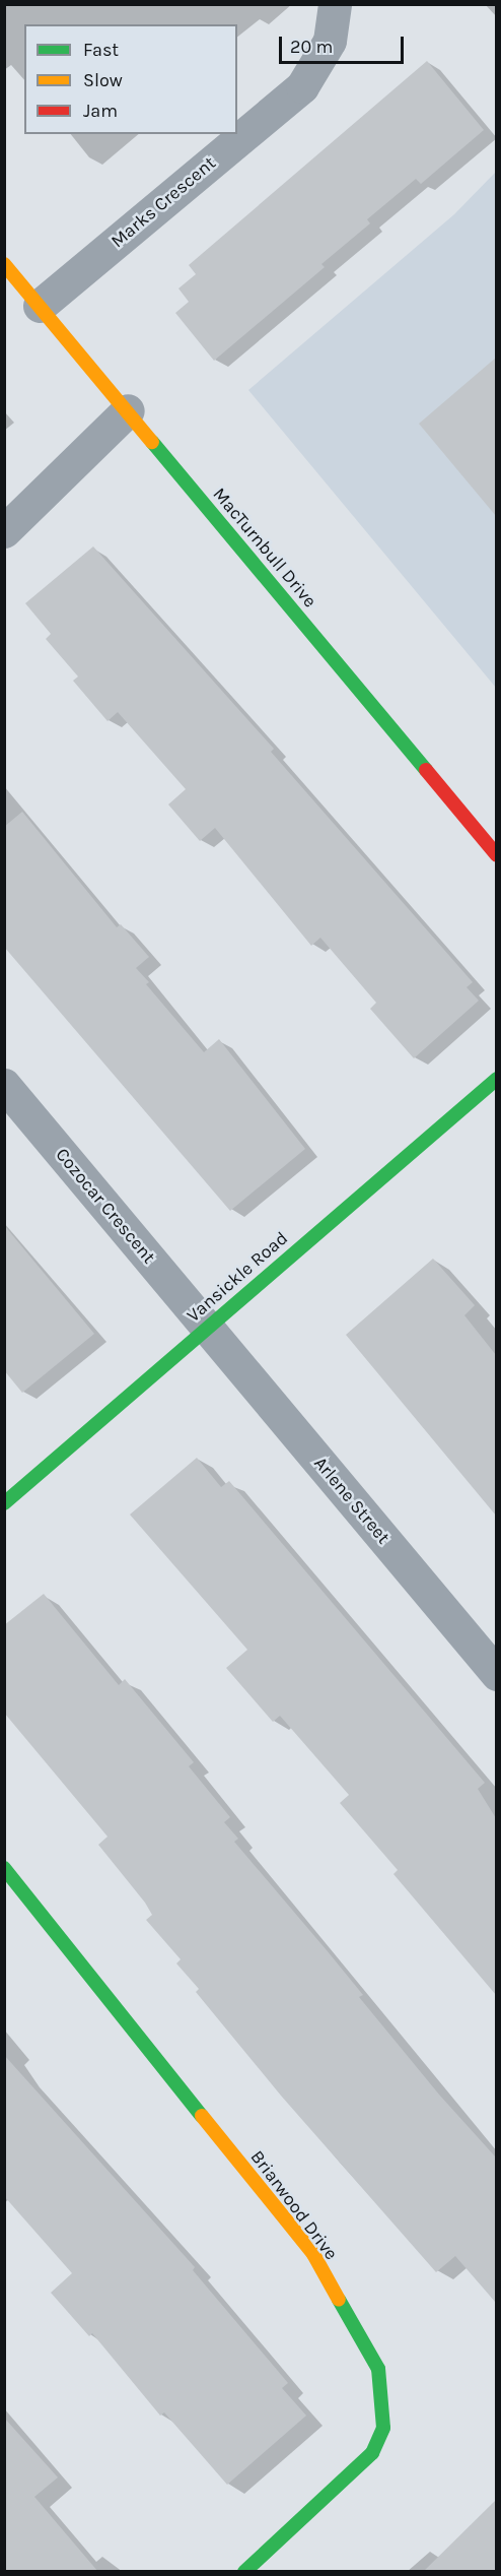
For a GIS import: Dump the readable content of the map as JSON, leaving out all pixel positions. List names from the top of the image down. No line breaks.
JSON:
{"streets":{"street":["Marks Crescent","MacTurnbull Drive","Cozocar Crescent","Vansickle Road","Arlene Street","Briarwood Drive"]},"crossings":[["Marks Crescent","MacTurnbull Drive"],["Cozocar Crescent","Vansickle Road"],["Cozocar Crescent","Arlene Street"],["Vansickle Road","Arlene Street"]],"legend":["Fast","Slow","Jam"],"scale_bar":"20 m"}
